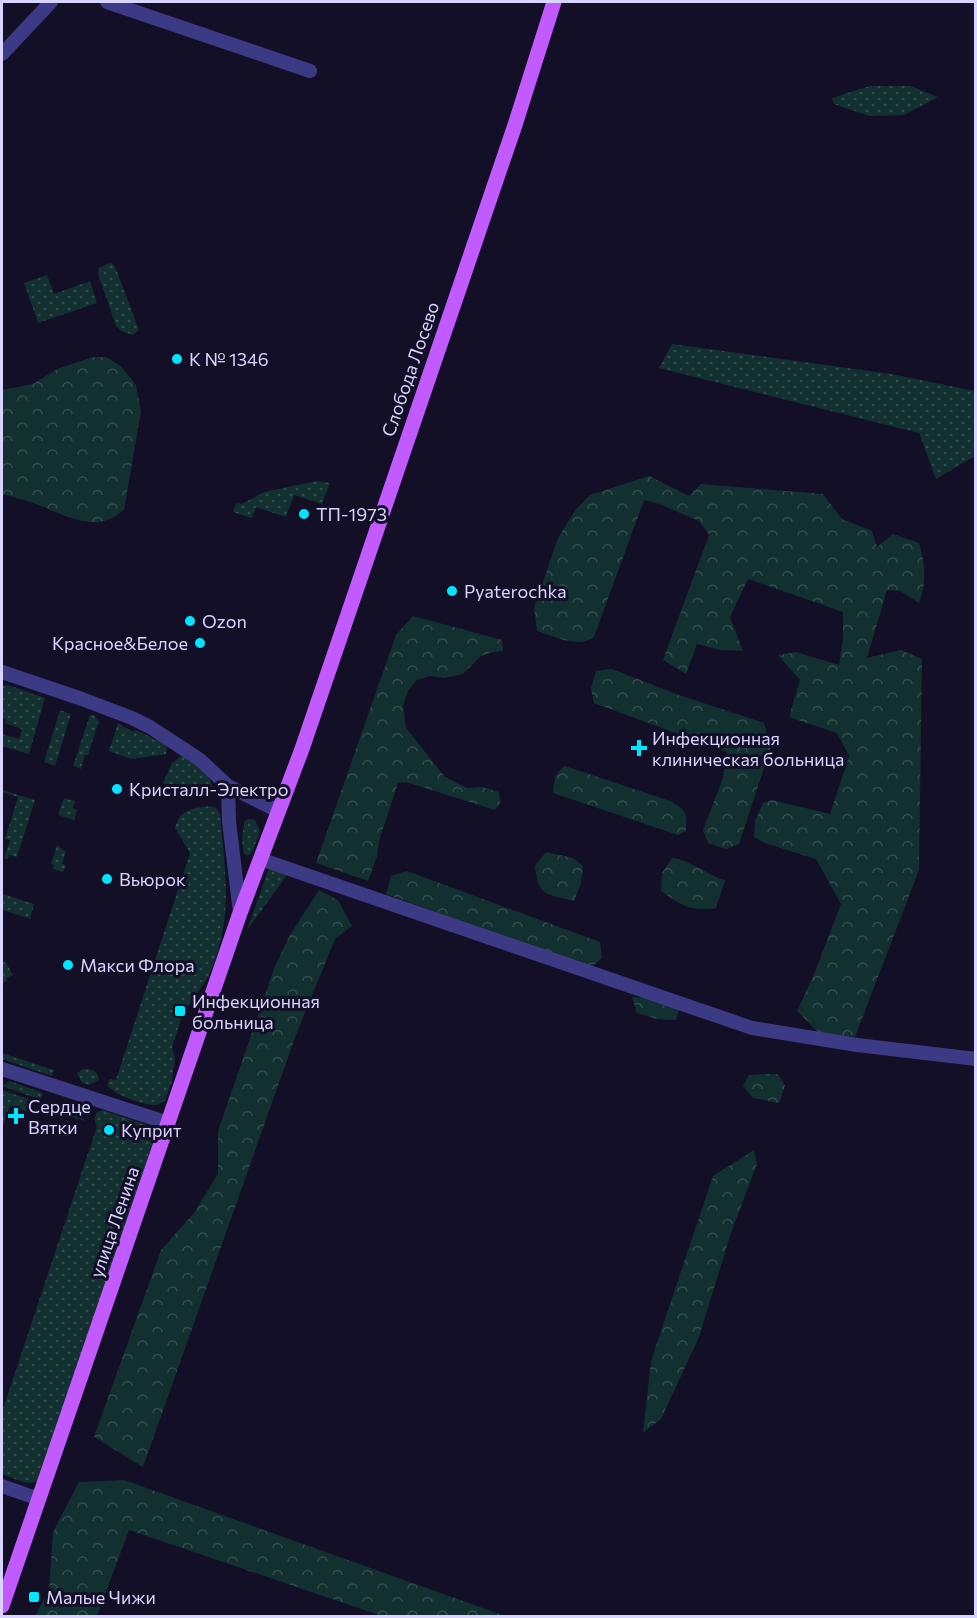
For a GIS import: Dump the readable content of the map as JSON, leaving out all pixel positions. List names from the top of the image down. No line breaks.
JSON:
{"streets":{"main road":["Слобода Лосево","улица Ленина"]},"crossings":[["Слобода Лосево","улица Ленина"]],"places":{"other":["К № 1346","ТП-1973","Pyaterochka","Ozon","Красное&Белое","Кристалл-Электро","Вьюрок","Макси Флора","Куприт"],"health":["Инфекционная клиническая больница","Сердце Вятки"],"transit":["Инфекционная больница","Малые Чижи"]}}
